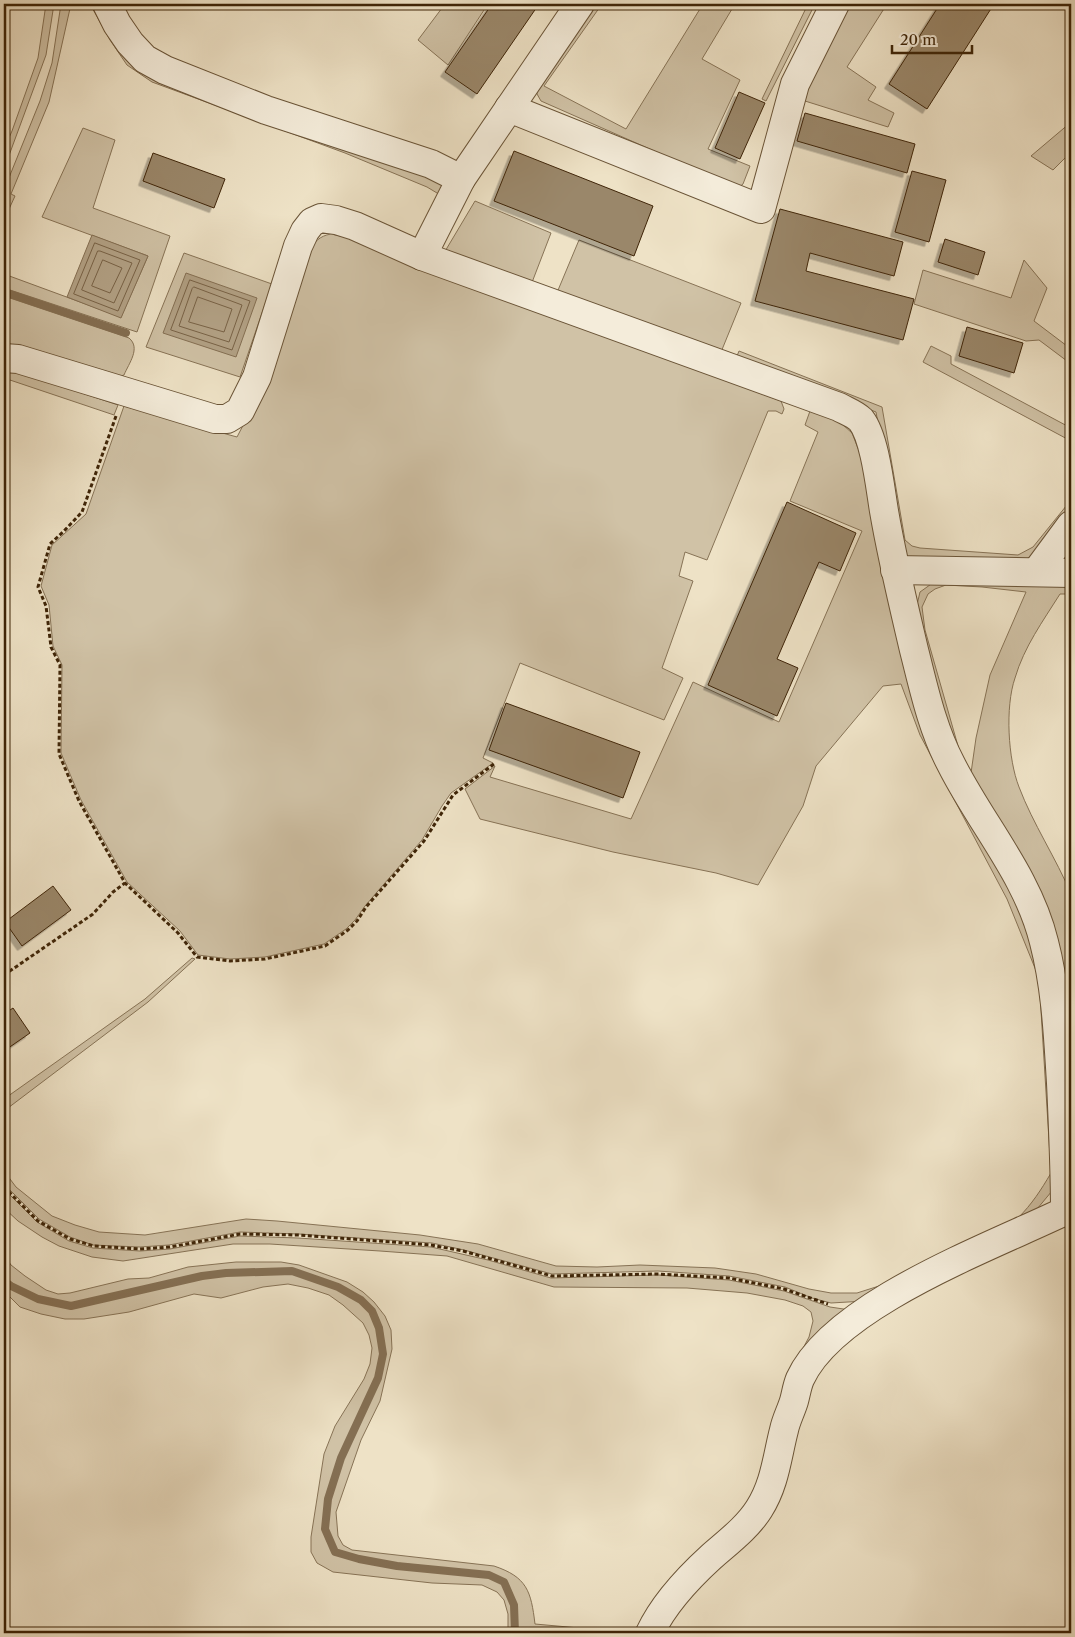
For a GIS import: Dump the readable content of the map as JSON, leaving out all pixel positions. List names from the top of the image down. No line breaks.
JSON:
{"scale_bar":"20 m"}
